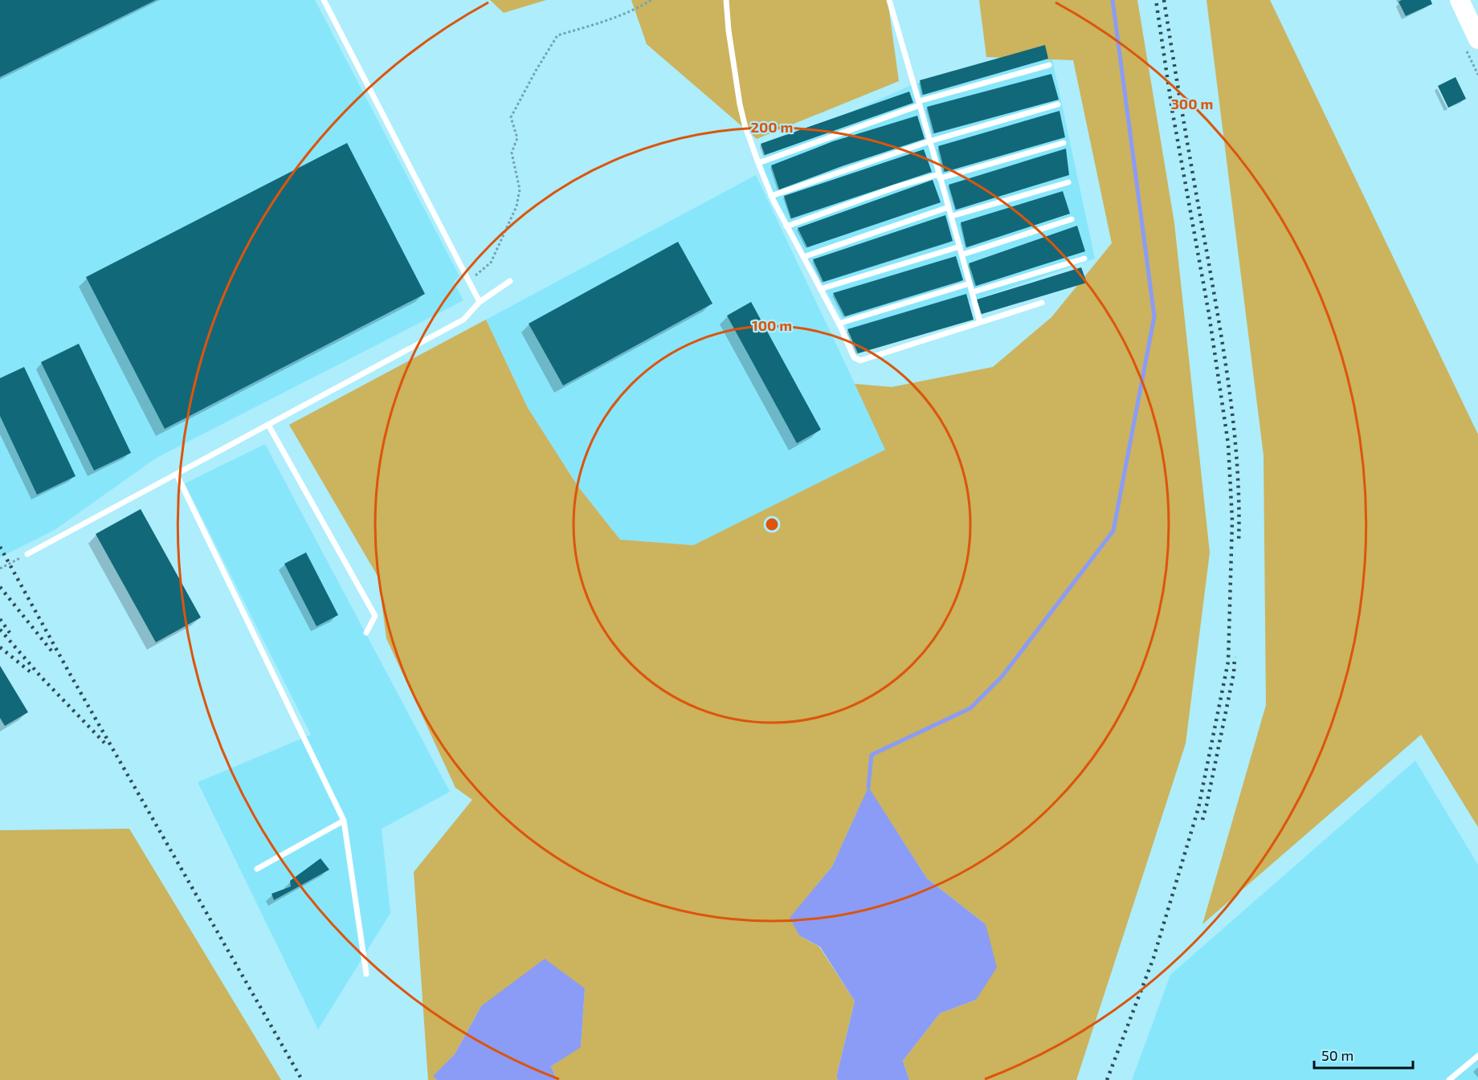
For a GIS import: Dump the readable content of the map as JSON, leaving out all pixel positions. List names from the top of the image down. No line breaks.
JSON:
{"scale_bar":"50 m","rings":["300 m","200 m","100 m"]}
